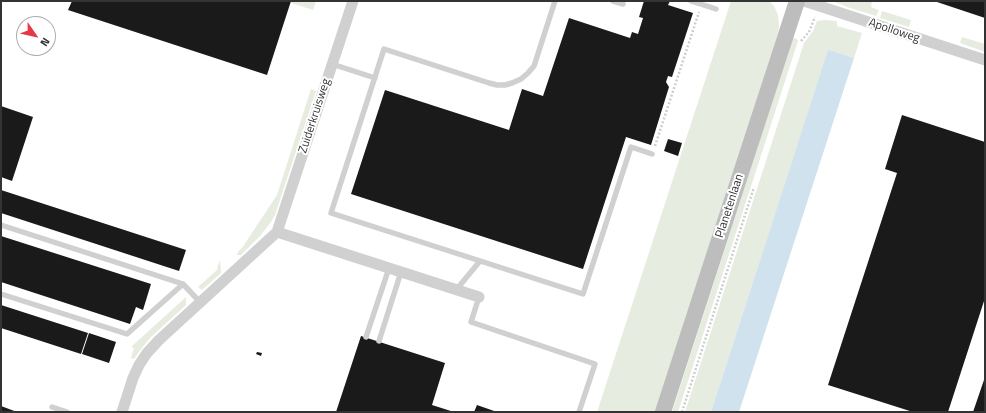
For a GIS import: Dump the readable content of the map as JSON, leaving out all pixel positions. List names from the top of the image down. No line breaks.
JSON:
{"streets":{"street":["Apolloweg","Zuiderkruisweg","Planetenlaan"]},"north":"bottom right"}
